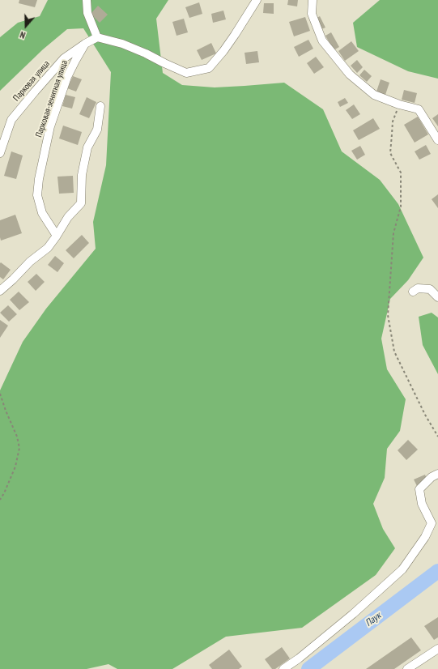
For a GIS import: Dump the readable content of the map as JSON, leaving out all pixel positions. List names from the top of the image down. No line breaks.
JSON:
{"streets":{"street":["Парковая улица","Парковая-зенитная улица"]},"crossings":[["Парковая улица","Парковая-зенитная улица"]],"water":["Паук"],"north":"bottom"}
